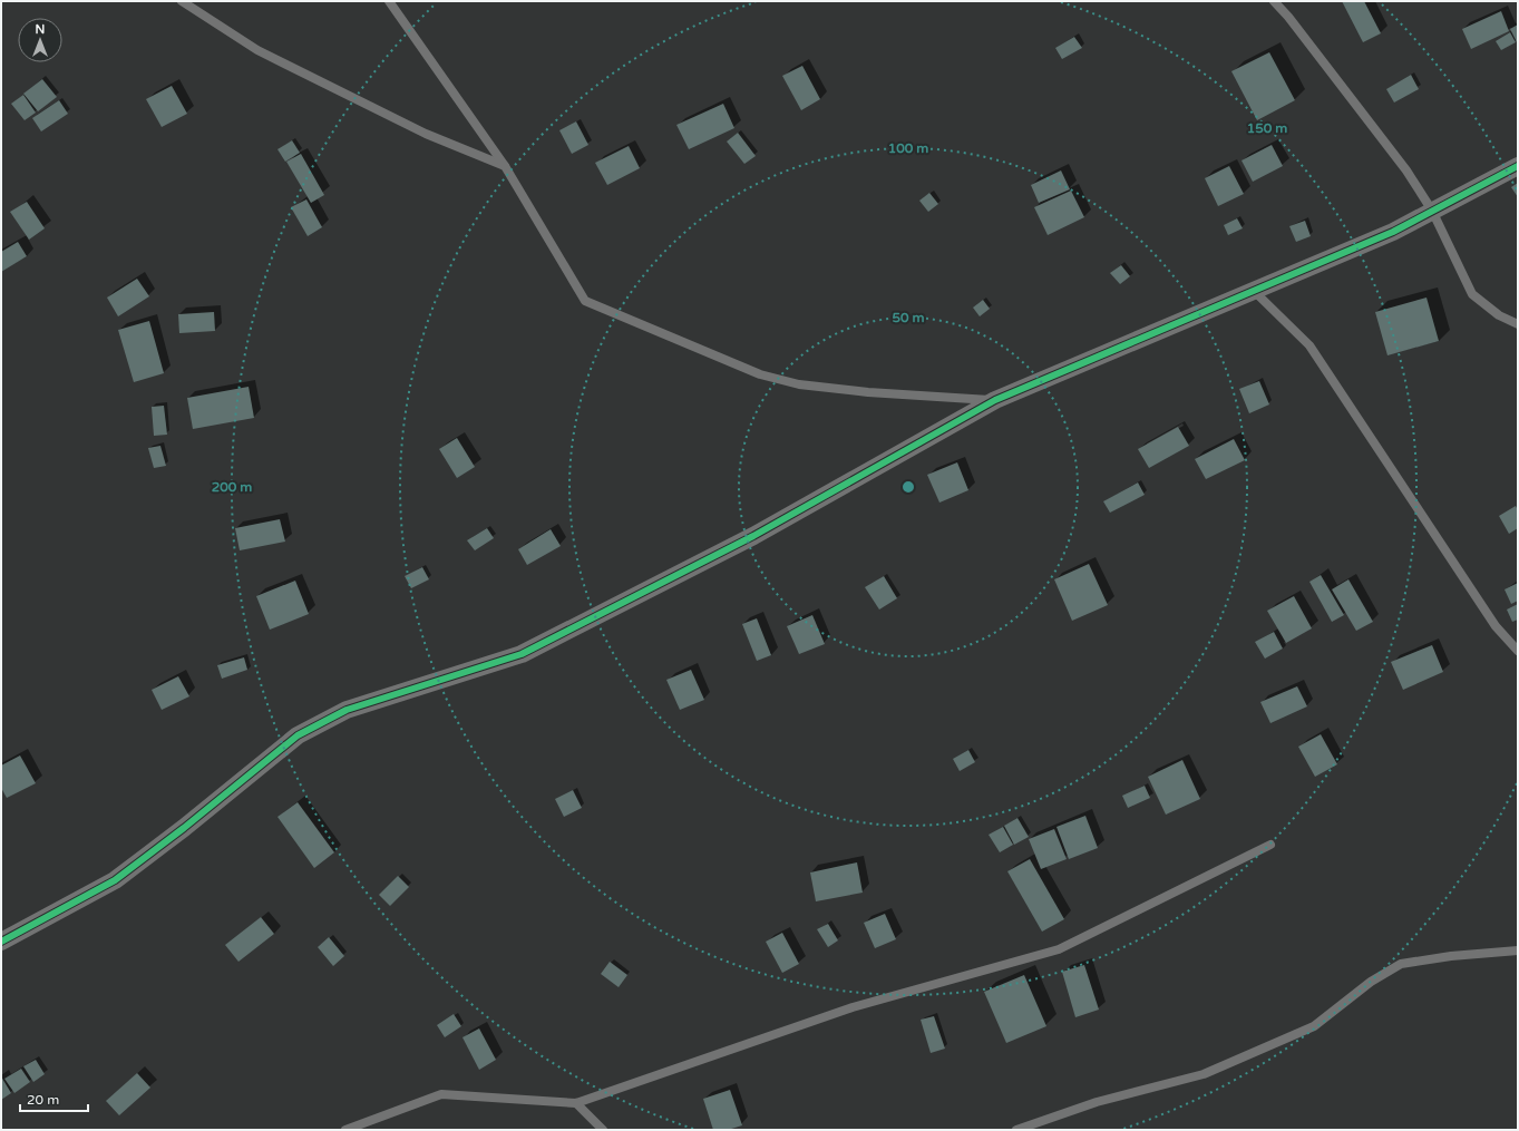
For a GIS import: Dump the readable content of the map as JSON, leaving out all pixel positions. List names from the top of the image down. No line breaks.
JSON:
{"scale_bar":"20 m","north":"top","rings":["150 m","100 m","50 m","200 m"]}
